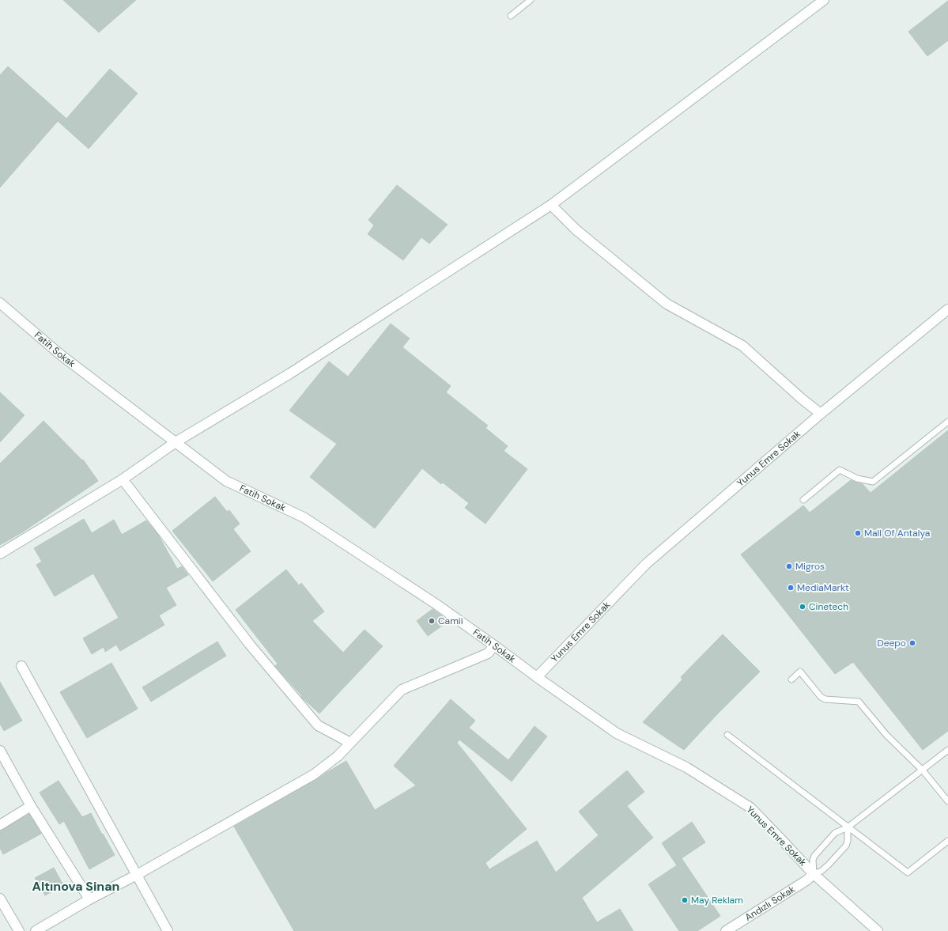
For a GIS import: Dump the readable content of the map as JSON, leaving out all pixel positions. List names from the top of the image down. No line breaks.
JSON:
{"streets":{"street":["Fatih Sokak","Yunus Emre Sokak","Andızlı Sokak"]},"crossings":[["Fatih Sokak","Yunus Emre Sokak"],["Yunus Emre Sokak","Andızlı Sokak"]],"districts":["Altınova Sinan"],"places":["Mall Of Antalya","Migros","MediaMarkt","Cinetech","Camii","Deepo","May Reklam"]}
